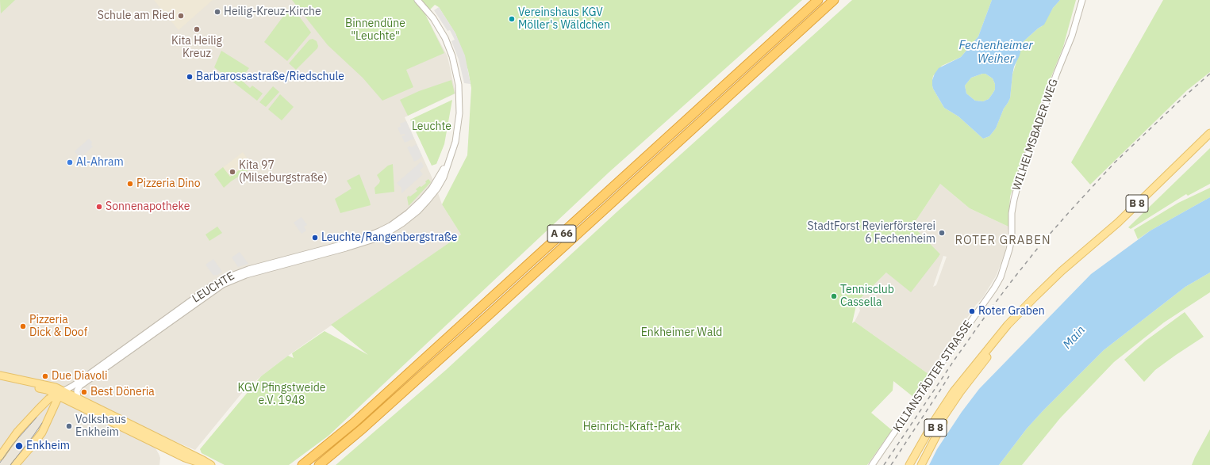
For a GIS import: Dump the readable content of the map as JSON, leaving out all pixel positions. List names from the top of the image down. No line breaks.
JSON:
{"streets":{"highway":["A 66"],"main road":["B 8"],"street":["WILHELMSBADER WEG","LEUCHTE","KILIANSTÄDTER STRASSE"]},"crossings":[["WILHELMSBADER WEG","KILIANSTÄDTER STRASSE"]],"districts":["ROTER GRABEN"],"water":["Fechenheimer Weiher","Main"],"parks":["Binnendüne \"Leuchte\"","Leuchte","Enkheimer Wald","KGV Pfingstweide e.V. 1948","Heinrich-Kraft-Park"],"places":["Heilig-Kreuz-Kirche","Schule am Ried","Vereinshaus KGV Möller's Wäldchen","Kita Heilig Kreuz","Barbarossastraße/Riedschule","Al-Ahram","Kita 97 (Milseburgstraße)","Pizzeria Dino","Sonnenapotheke","StadtForst Revierförsterei 6 Fechenheim","Leuchte/Rangenbergstraße","Tennisclub Cassella","Roter Graben","Pizzeria Dick & Doof","Due Diavoli","Best Döneria","Volkshaus Enkheim","Enkheim"]}
